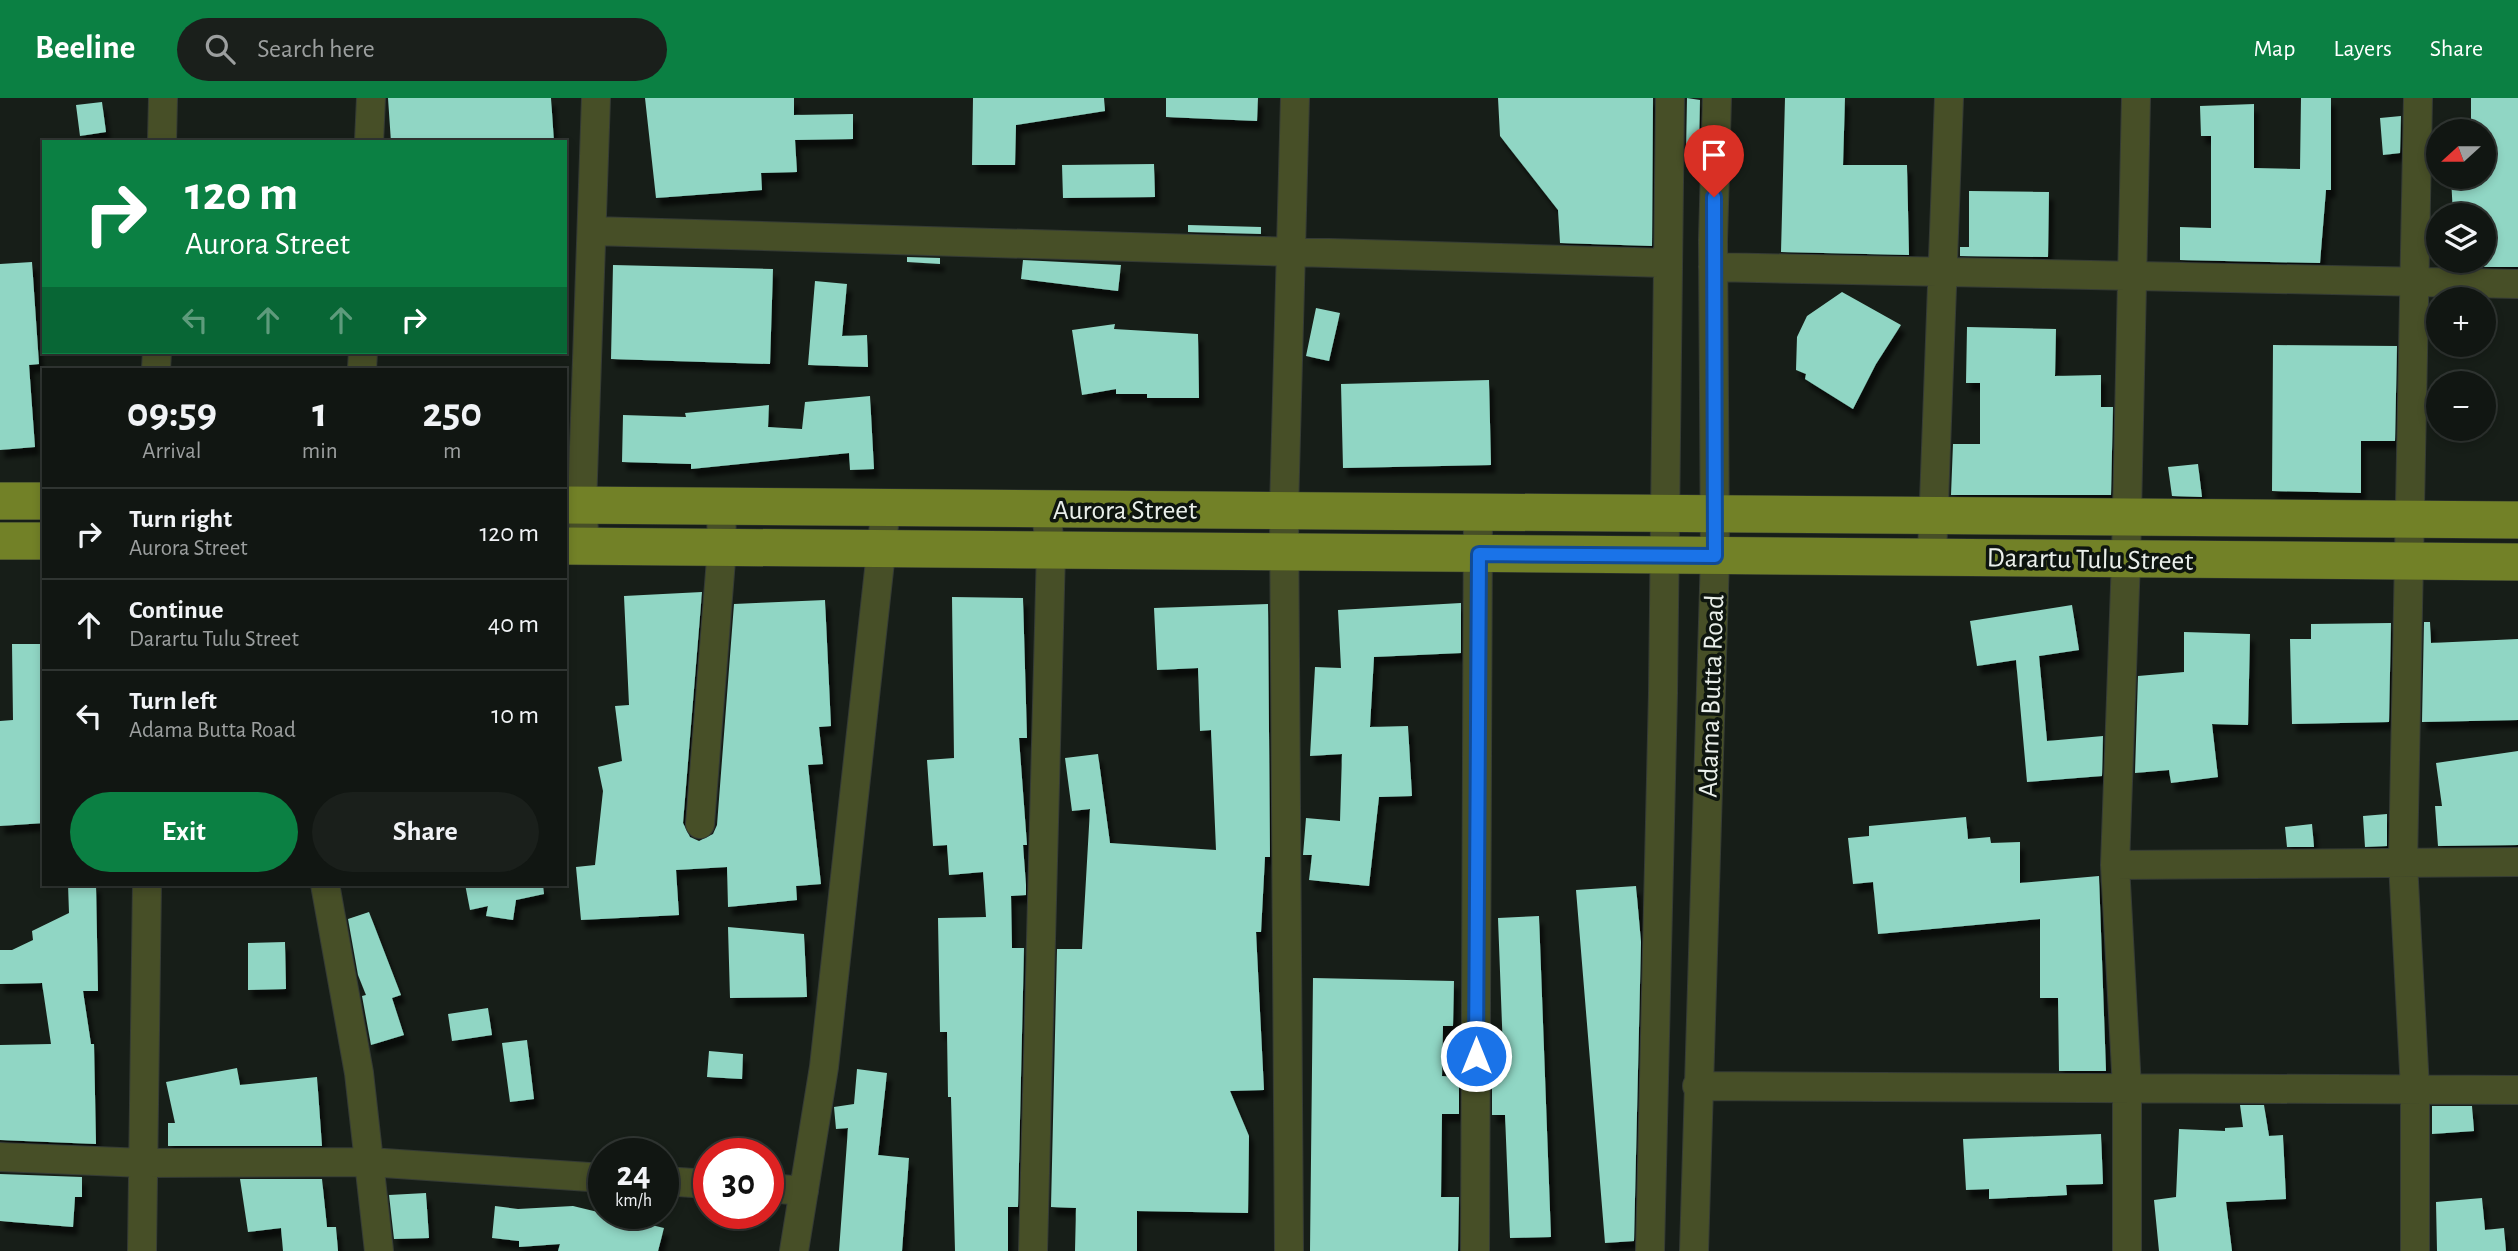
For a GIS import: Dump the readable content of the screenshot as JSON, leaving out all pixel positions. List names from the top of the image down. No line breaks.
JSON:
{"streets":{"main road":["Aurora Street","Darartu Tulu Street"],"street":["Adama Butta Road"]},"crossings":[["Aurora Street","Darartu Tulu Street"],["Aurora Street","Adama Butta Road"],["Darartu Tulu Street","Adama Butta Road"]],"north":"left","page":{"header":"Beeline","search":"Search here","nav":["Map","Layers","Share"],"map_buttons":["+","−"],"turn":["120 m","Aurora Street"],"eta":["09:59","Arrival","1","min","250","m"],"list":[{"name":"Turn right","note":"Aurora Street","value":"120 m"},{"name":"Continue","note":"Darartu Tulu Street","value":"40 m"},{"name":"Turn left","note":"Adama Butta Road","value":"10 m"}],"buttons":["Exit","Share"],"speed":"24 km/h","limit":"30"}}
